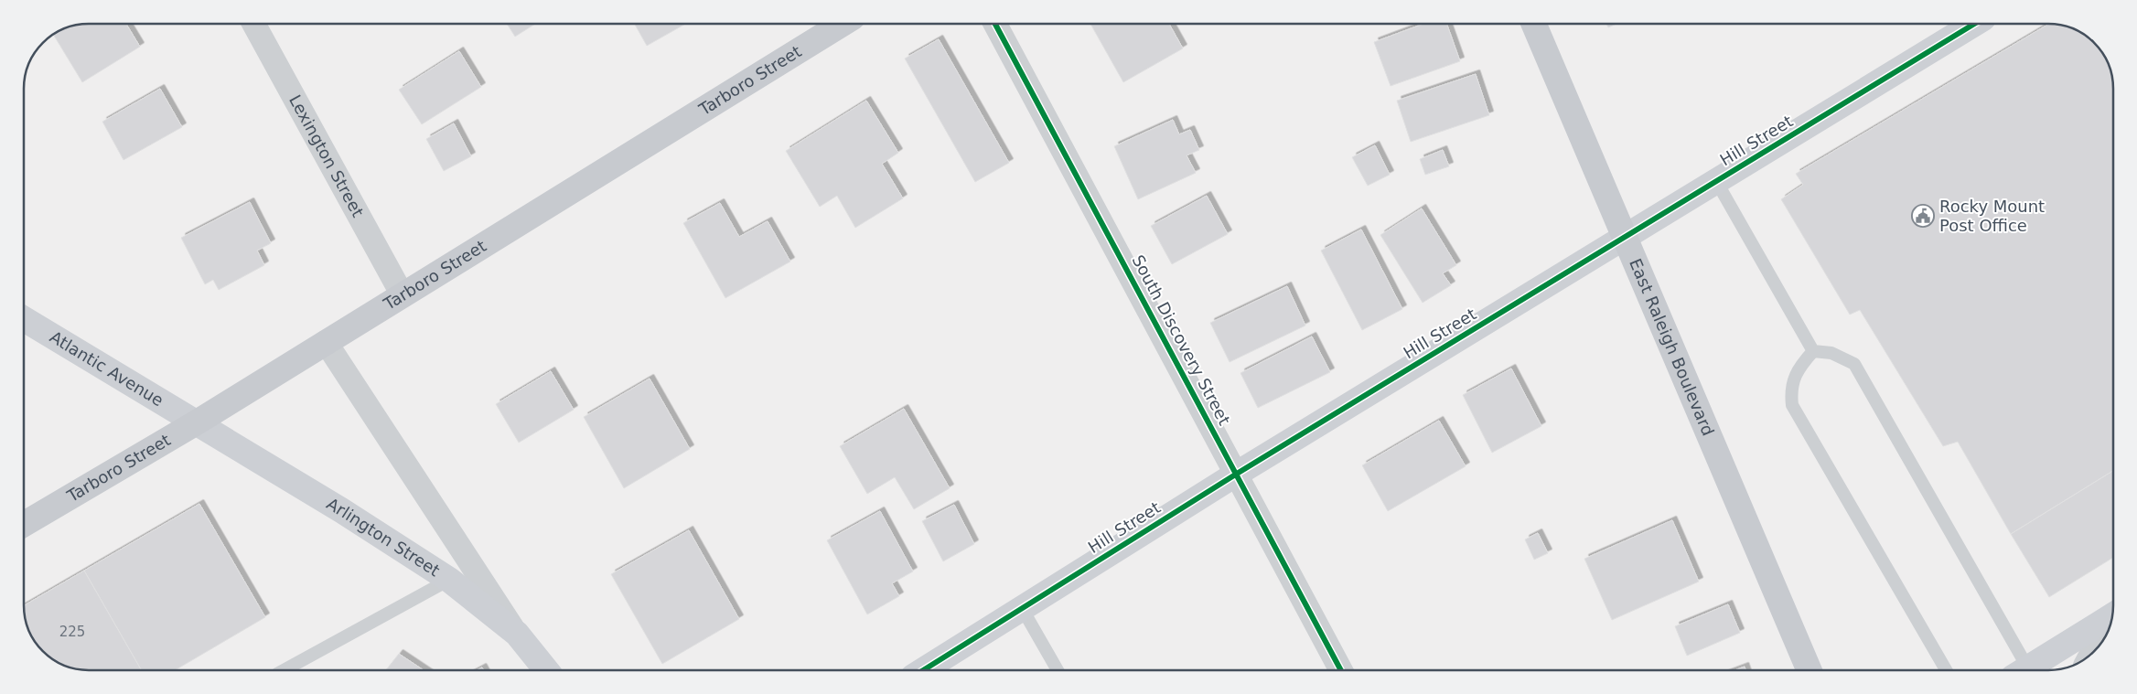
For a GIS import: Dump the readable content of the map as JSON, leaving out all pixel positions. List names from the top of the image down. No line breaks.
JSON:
{"streets":{"main road":["Tarboro Street","East Raleigh Boulevard"],"street":["Hill Street","Lexington Street","South Discovery Street","Atlantic Avenue","Arlington Street"]},"crossings":[["Tarboro Street","Lexington Street"],["Tarboro Street","Atlantic Avenue"],["Tarboro Street","Arlington Street"],["Hill Street","South Discovery Street"],["Hill Street","East Raleigh Boulevard"],["Atlantic Avenue","Arlington Street"]],"places":{"public building":["Rocky Mount Post Office"]},"house_numbers":["225"]}
